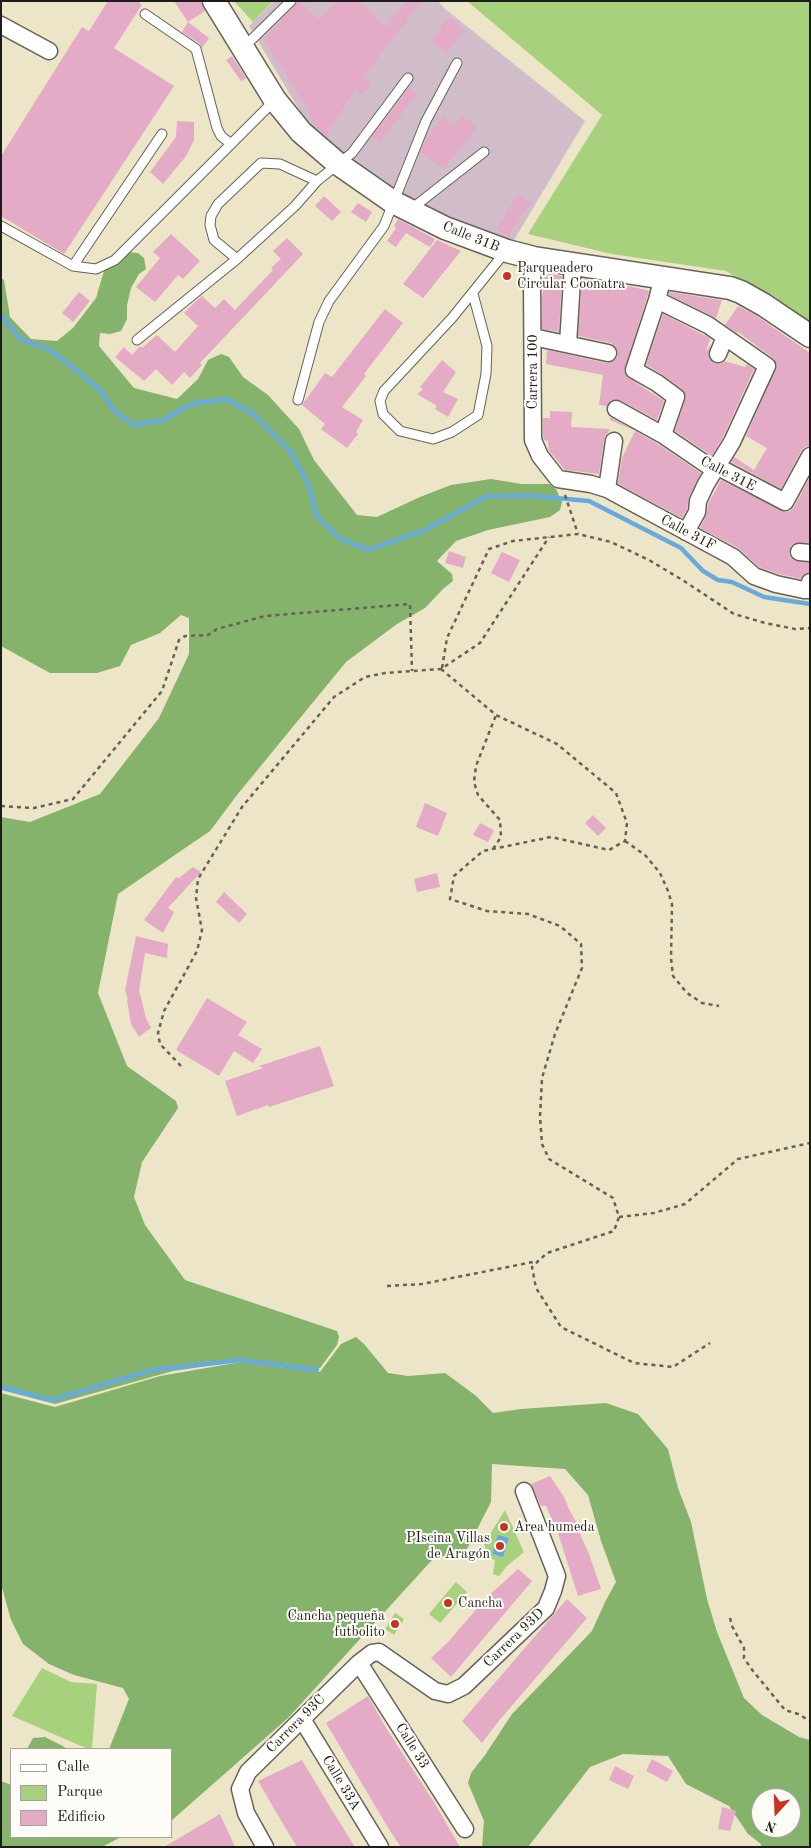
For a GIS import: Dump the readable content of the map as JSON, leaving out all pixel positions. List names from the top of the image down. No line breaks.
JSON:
{"streets":{"street":["Calle 31B","Carrera 100","Calle 31E","Calle 31F","Carrera 93D","Carrera 93C","Calle 33","Calle 33A"]},"crossings":[["Calle 31B","Carrera 100"],["Carrera 100","Calle 31F"],["Carrera 93D","Carrera 93C"],["Carrera 93C","Calle 33"],["Carrera 93C","Calle 33A"]],"places":["Parqueadero Circular Coonatra","Area humeda","PIscina Villas de Aragón","Cancha","Cancha pequeña futbolito"],"legend":["Calle","Parque","Edificio"],"north":"bottom"}
